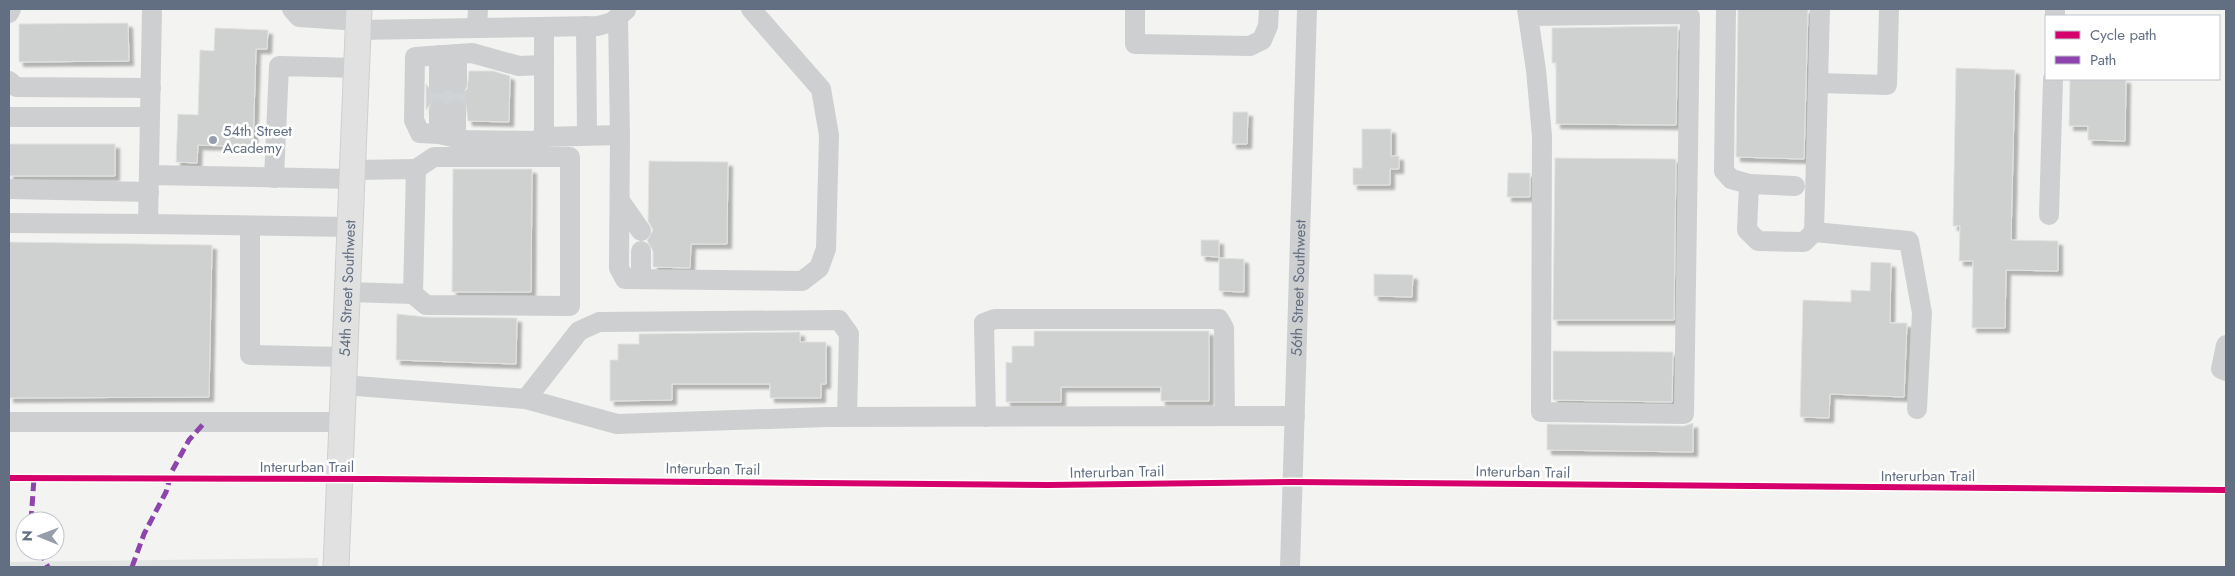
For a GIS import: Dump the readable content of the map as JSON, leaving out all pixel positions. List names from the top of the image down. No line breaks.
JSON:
{"streets":{"main road":["54th Street Southwest"],"street":["56th Street Southwest"],"cycle path":["Interurban Trail"]},"places":["54th Street Academy"],"legend":["Cycle path","Path"],"north":"left"}
